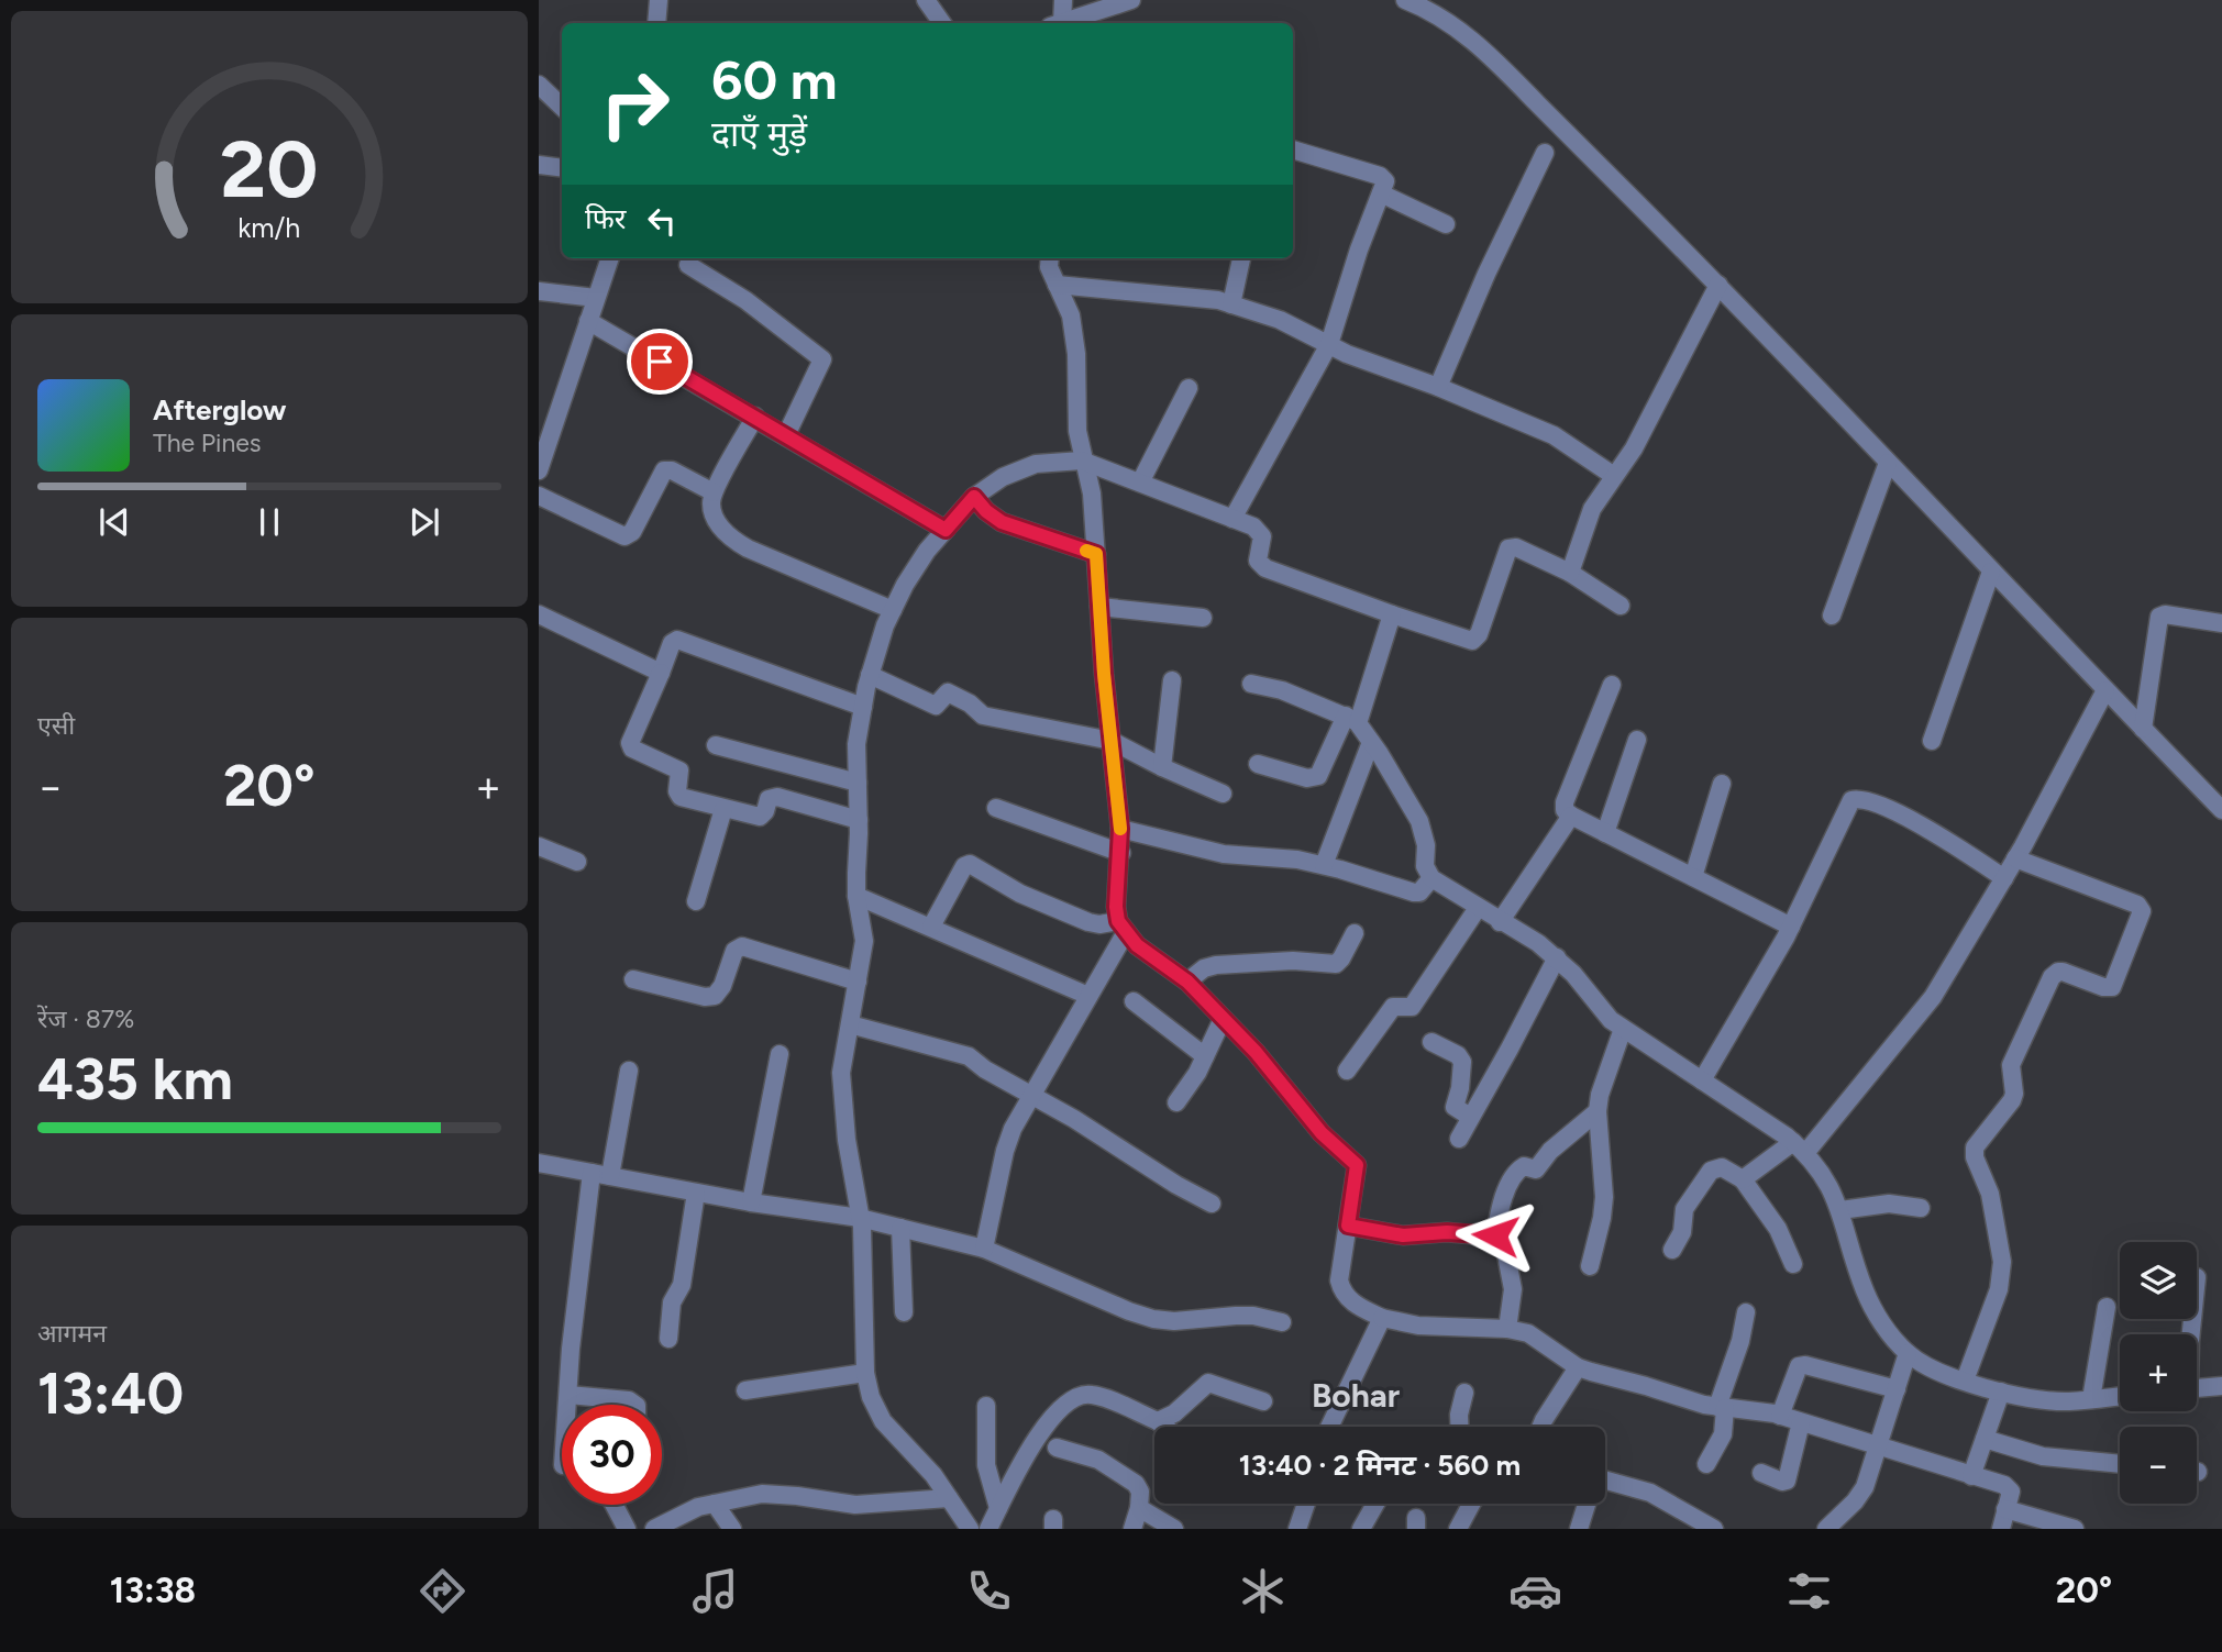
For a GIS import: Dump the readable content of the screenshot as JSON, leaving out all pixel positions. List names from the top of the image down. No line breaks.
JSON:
{"districts":["Bohar"],"page":{"turn":["60 m","दाएँ मुड़ें"],"then":"फिर","song":["Afterglow","The Pines"],"tile":["एसी",["रेंज · 87%","435 km"],["आगमन","13:40"]],"heat":["−","20°","+"],"map_buttons":["+","−"],"limit":"30","trip":"13:40 · 2 मिनट · 560 m","tabs":["13:38","20°"],"gauge":["20","km/h"]}}
